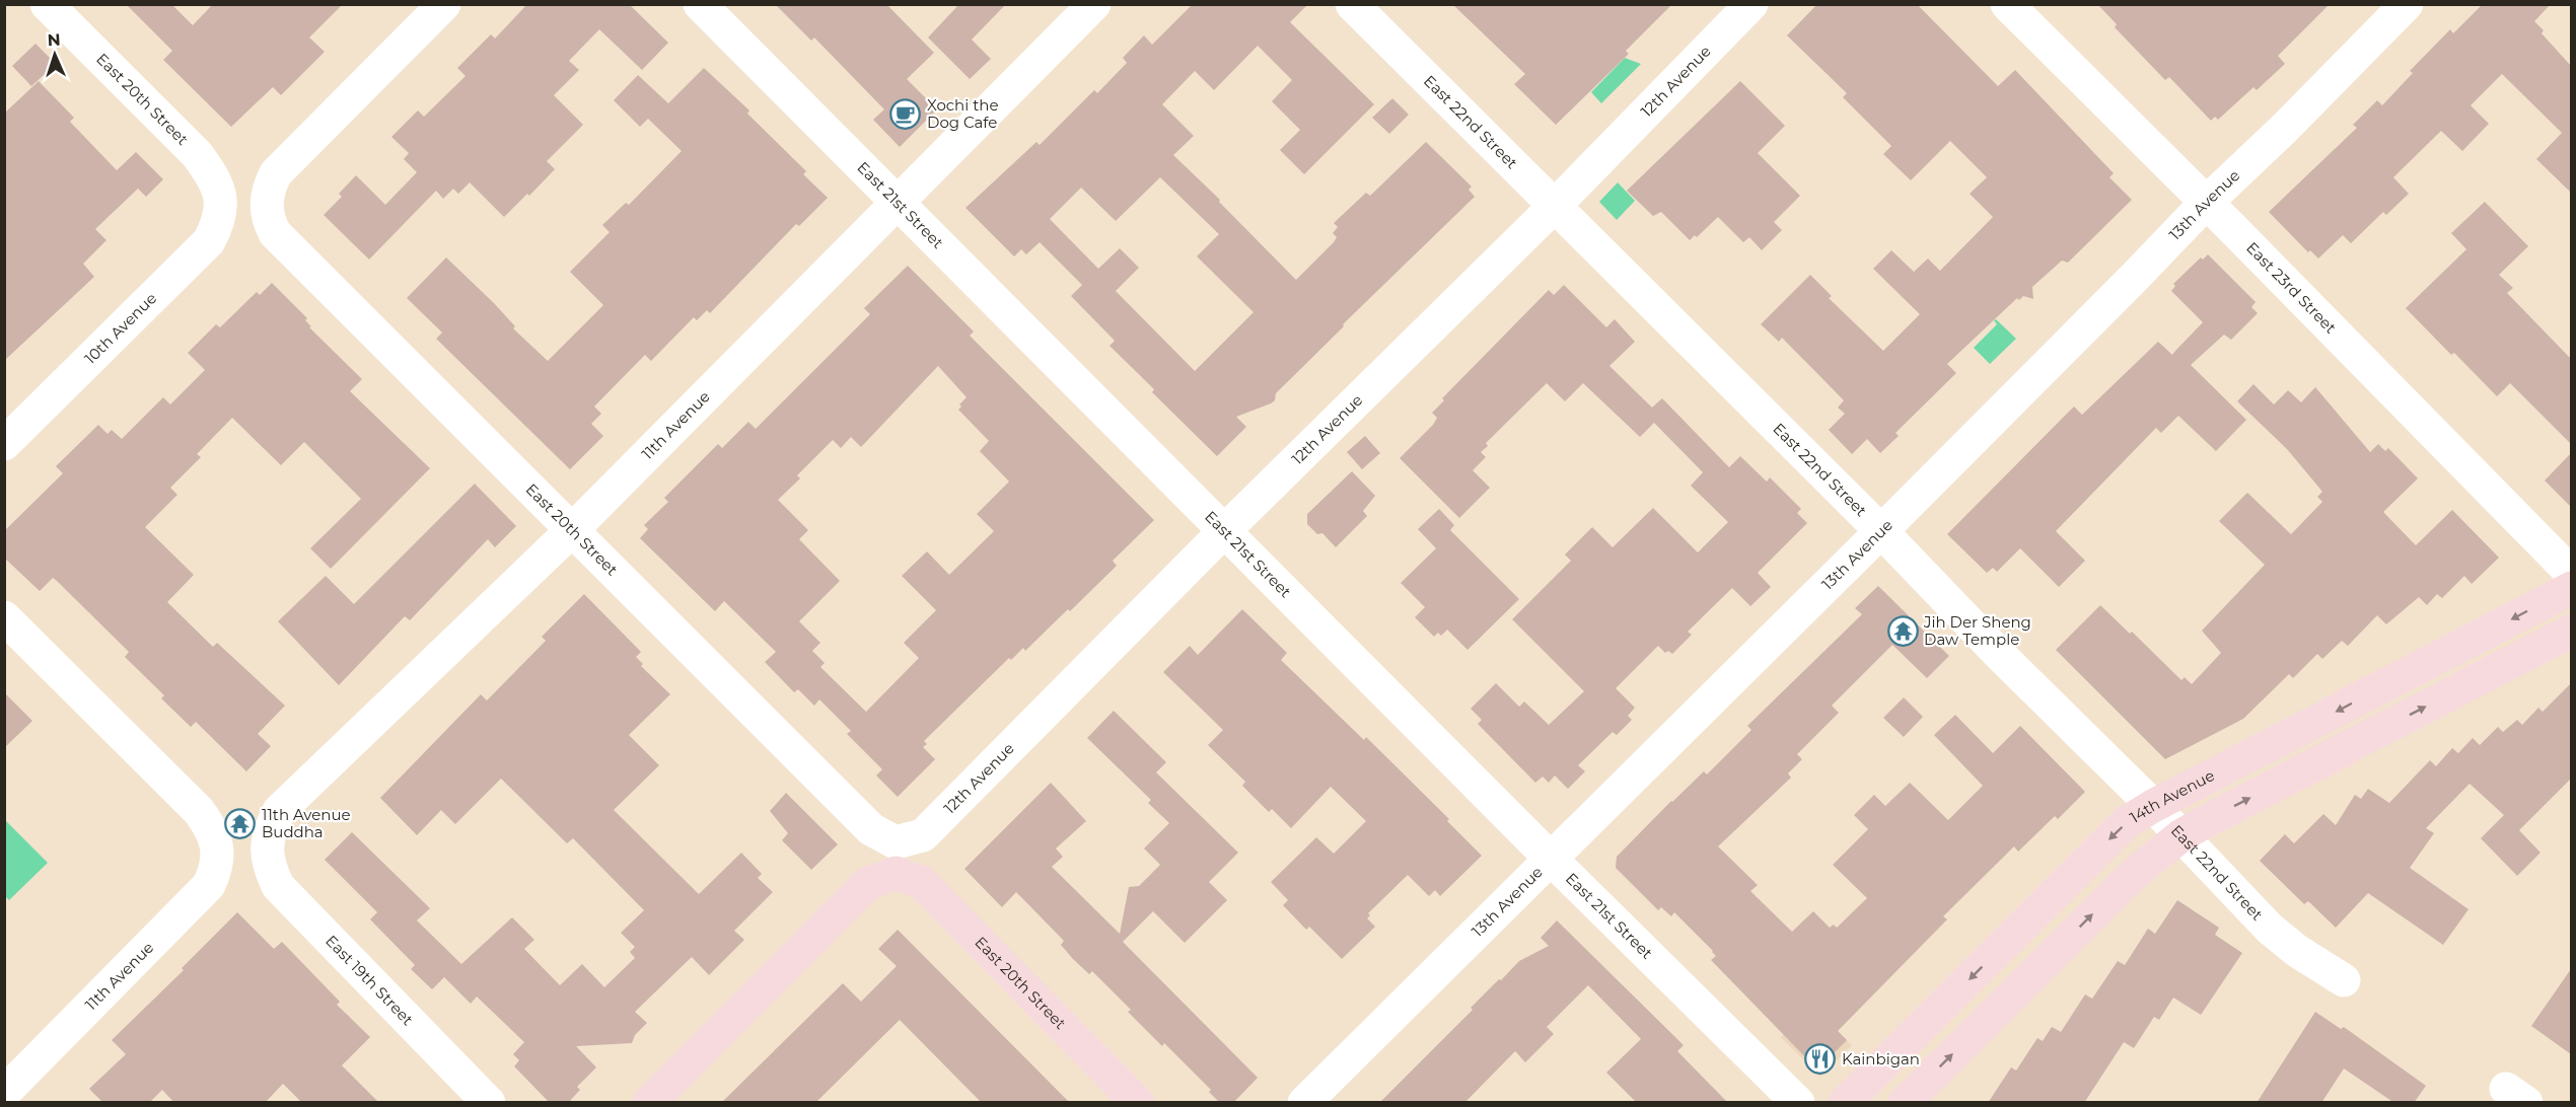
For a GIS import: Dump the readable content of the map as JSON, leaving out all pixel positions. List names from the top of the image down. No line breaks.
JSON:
{"streets":{"main road":["12th Avenue","East 20th Street","14th Avenue"],"street":["East 22nd Street","East 21st Street","13th Avenue","East 23rd Street","10th Avenue","11th Avenue","East 19th Street"]},"crossings":[["12th Avenue","East 20th Street"],["12th Avenue","East 22nd Street"],["12th Avenue","East 21st Street"],["East 20th Street","10th Avenue"],["East 20th Street","11th Avenue"],["East 22nd Street","13th Avenue"],["East 22nd Street","14th Avenue"],["East 21st Street","13th Avenue"],["East 21st Street","11th Avenue"],["13th Avenue","East 23rd Street"],["11th Avenue","East 19th Street"]],"places":{"cafe":["Xochi the Dog Cafe"],"temple":["Jih Der Sheng Daw Temple","11th Avenue Buddha"],"restaurant":["Kainbigan"]},"north":"top"}
